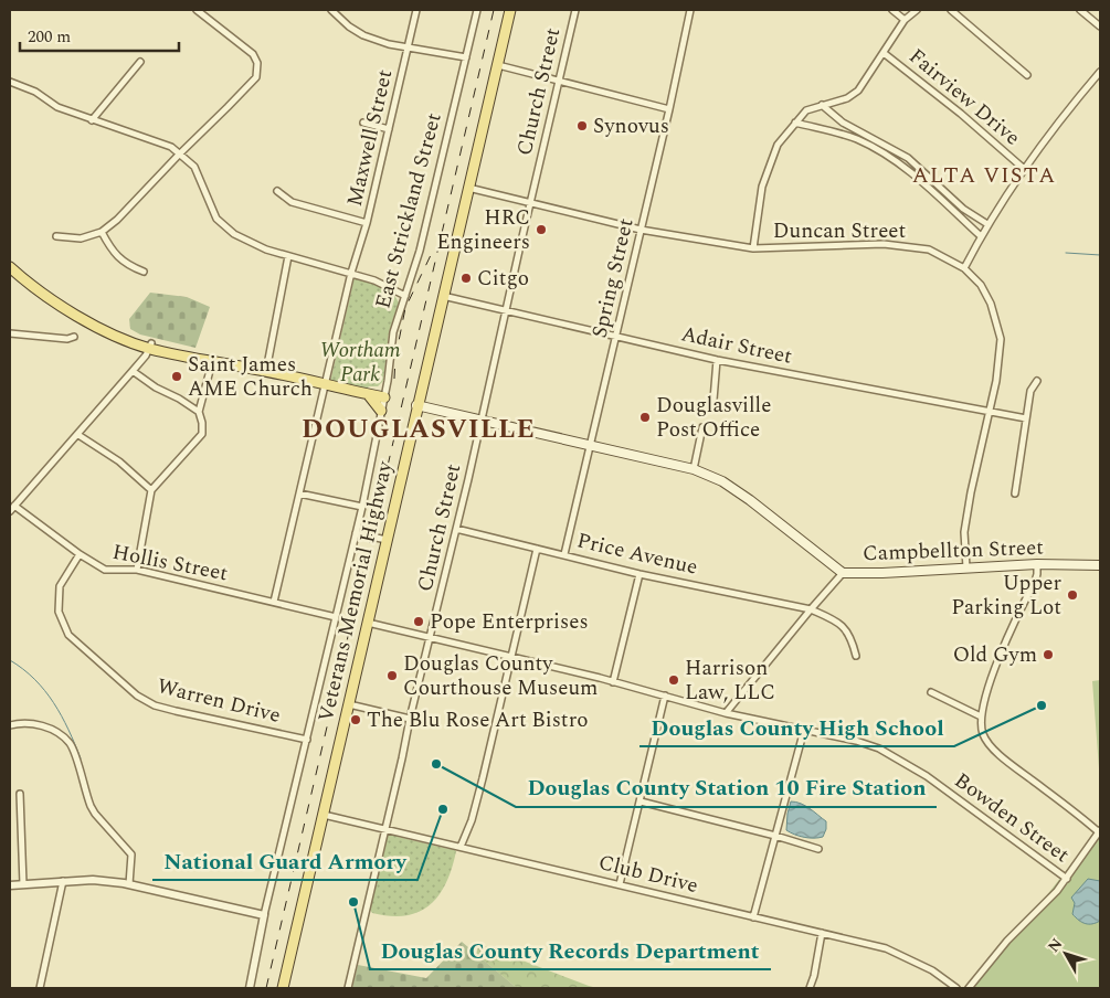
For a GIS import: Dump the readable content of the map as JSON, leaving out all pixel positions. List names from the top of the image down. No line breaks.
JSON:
{"streets":{"main road":["Campbellton Street","Veterans Memorial Highway"],"street":["Church Street","Fairview Drive","Maxwell Street","East Strickland Street","Duncan Street","Spring Street","Adair Street","Price Avenue","Hollis Street","Warren Drive","Bowden Street","Club Drive"]},"crossings":[["Church Street","Duncan Street"],["Church Street","Adair Street"],["Church Street","Campbellton Street"],["Church Street","Price Avenue"],["Church Street","Bowden Street"],["Church Street","Club Drive"],["Maxwell Street","Hollis Street"],["East Strickland Street","Hollis Street"],["East Strickland Street","Warren Drive"],["Duncan Street","Spring Street"],["Duncan Street","Adair Street"],["Duncan Street","Campbellton Street"],["Duncan Street","Veterans Memorial Highway"],["Spring Street","Adair Street"],["Spring Street","Campbellton Street"],["Spring Street","Price Avenue"],["Adair Street","Veterans Memorial Highway"],["Campbellton Street","Veterans Memorial Highway"],["Hollis Street","Warren Drive"],["Veterans Memorial Highway","Bowden Street"],["Veterans Memorial Highway","Club Drive"]],"districts":["ALTA VISTA","DOUGLASVILLE"],"parks":["Wortham Park"],"places":["Synovus","HRC Engineers","Citgo","Saint James AME Church","Douglasville Post Office","Upper Parking Lot","Pope Enterprises","Old Gym","Douglas County Courthouse Museum","Harrison Law, LLC","Douglas County High School","The Blu Rose Art Bistro","Douglas County Station 10 Fire Station","National Guard Armory","Douglas County Records Department"],"scale_bar":"200 m","north":"top left"}
